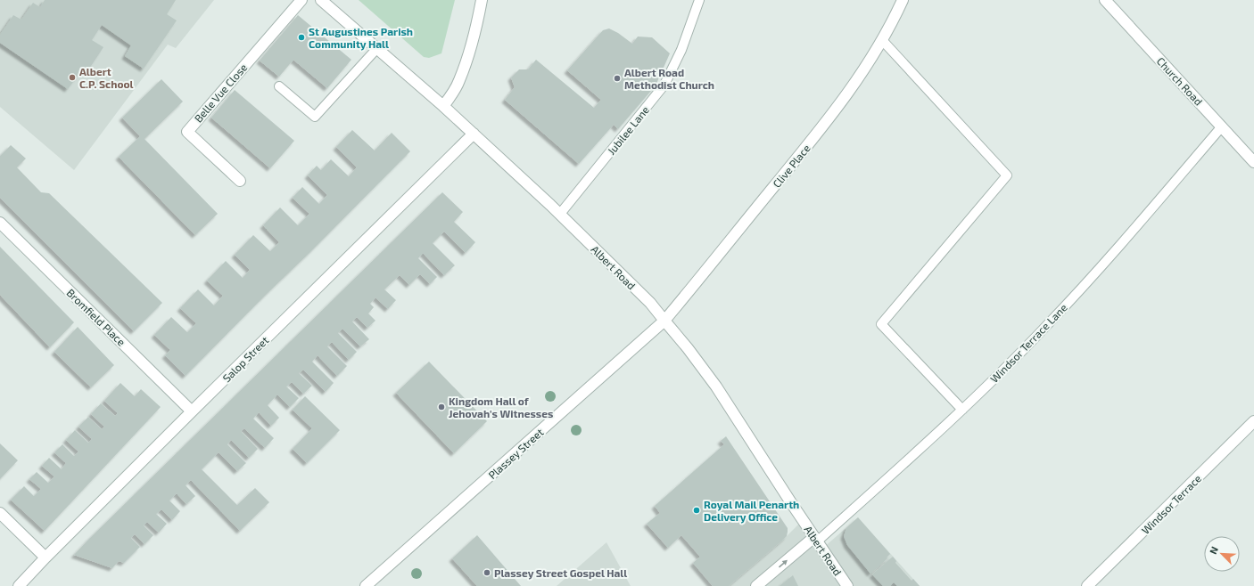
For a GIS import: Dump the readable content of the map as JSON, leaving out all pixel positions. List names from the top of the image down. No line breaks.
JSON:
{"streets":{"street":["Church Road","Belle Vue Close","Clive Place","Albert Road","Bromfield Place","Salop Street","Plassey Street","Windsor Terrace"],"lane":["Jubilee Lane","Windsor Terrace Lane"]},"crossings":[["Church Road","Windsor Terrace Lane"],["Jubilee Lane","Albert Road"],["Clive Place","Albert Road"],["Clive Place","Plassey Street"],["Albert Road","Windsor Terrace Lane"],["Albert Road","Salop Street"],["Albert Road","Plassey Street"],["Bromfield Place","Salop Street"]],"places":["St Augustines Parish Community Hall","Albert C.P. School","Albert Road Methodist Church","Kingdom Hall of Jehovah's Witnesses","Royal Mail Penarth Delivery Office","Plassey Street Gospel Hall"],"north":"top left"}
